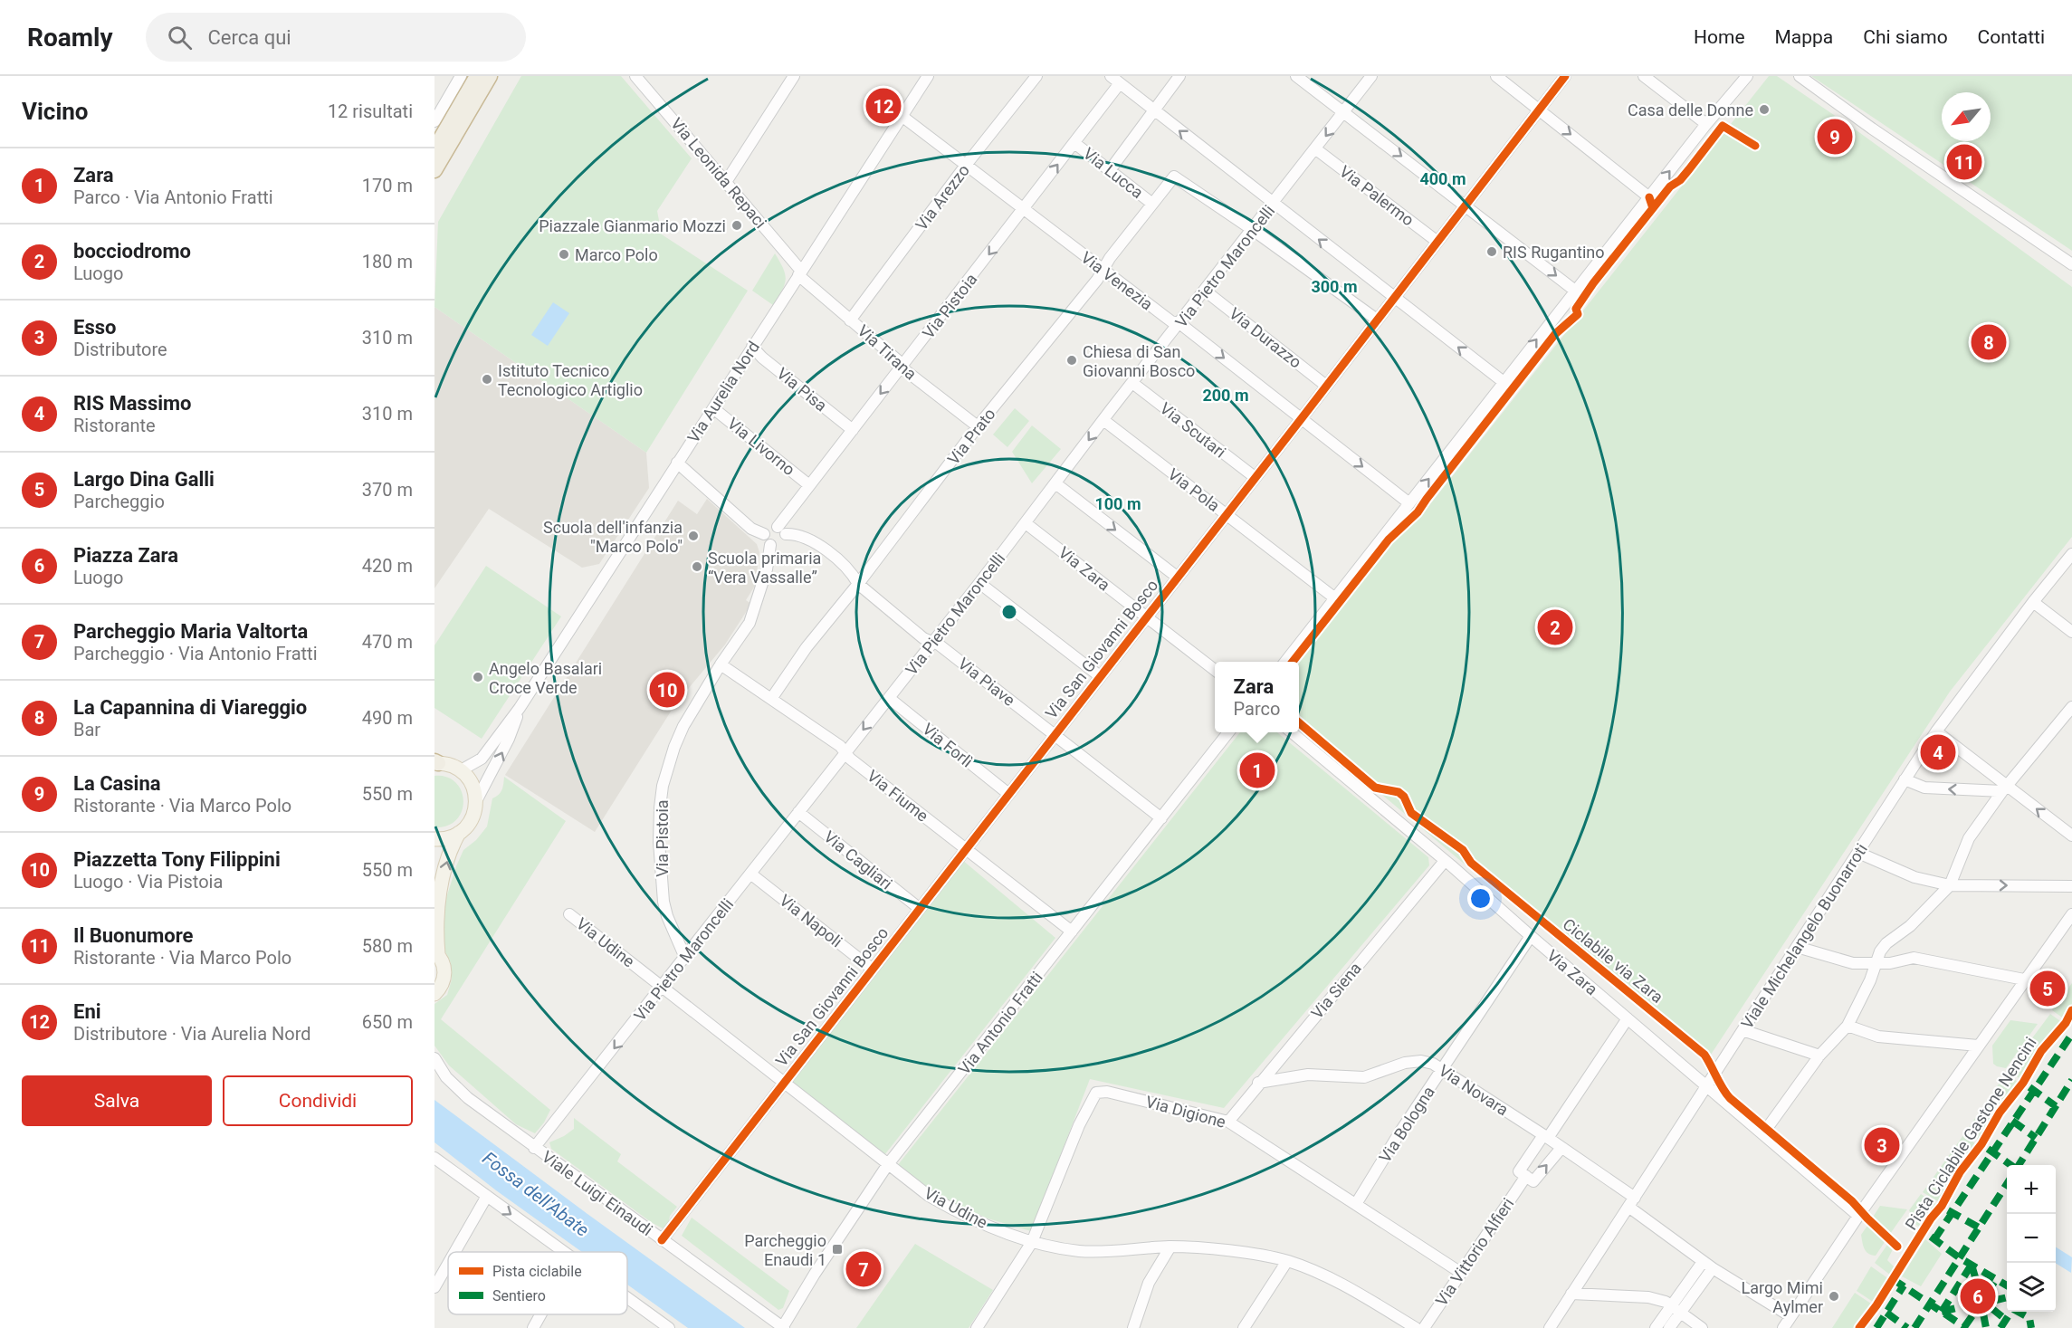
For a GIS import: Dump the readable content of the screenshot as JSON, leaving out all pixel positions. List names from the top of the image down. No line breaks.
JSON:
{"streets":{"street":["Via Leonida Repaci","Via Lucca","Via Palermo","Via Arezzo","Via Pietro Maroncelli","Via Venezia","Via Pistoia","Via Durazzo","Via Tirana","Via Pisa","Via Aurelia Nord","Via Scutari","Via Prato","Via Livorno","Via Pola","Via Zara","Via San Giovanni Bosco","Via Piave","Via Forlì","Via Fiume","Via Cagliari","Via Napoli","Viale Michelangelo Buonarroti","Via Udine","Via Siena","Via Antonio Fratti","Via Novara","Via Digione","Via Bologna","Viale Luigi Einaudi","Via Vittorio Alfieri"],"cycle path":["Ciclabile via Zara","Pista Ciclabile Gastone Nencini"]},"crossings":[["Via Leonida Repaci","Via Tirana"],["Via Leonida Repaci","Via Aurelia Nord"],["Via Lucca","Via Pistoia"],["Via Lucca","Via Prato"],["Via Palermo","Via Pietro Maroncelli"],["Via Palermo","Via San Giovanni Bosco"],["Via Arezzo","Via Venezia"],["Via Arezzo","Via Tirana"],["Via Pietro Maroncelli","Via Venezia"],["Via Pietro Maroncelli","Via Pistoia"],["Via Pietro Maroncelli","Via Durazzo"],["Via Pietro Maroncelli","Via Scutari"],["Via Pietro Maroncelli","Via Prato"],["Via Pietro Maroncelli","Via Pola"],["Via Pietro Maroncelli","Via Zara"],["Via Pietro Maroncelli","Via Piave"],["Via Pietro Maroncelli","Via Forlì"],["Via Pietro Maroncelli","Via Fiume"],["Via Pietro Maroncelli","Via Cagliari"],["Via Pietro Maroncelli","Via Napoli"],["Via Pietro Maroncelli","Via Udine"],["Via Pietro Maroncelli","Viale Luigi Einaudi"],["Via Venezia","Via Pistoia"],["Via Venezia","Via Aurelia Nord"],["Via Venezia","Via Prato"],["Via Venezia","Via San Giovanni Bosco"],["Via Pistoia","Via Tirana"],["Via Pistoia","Via Pisa"],["Via Pistoia","Via Livorno"],["Via Pistoia","Via Piave"],["Via Pistoia","Via Fiume"],["Via Durazzo","Via San Giovanni Bosco"],["Via Tirana","Via Aurelia Nord"],["Via Tirana","Via Prato"],["Via Pisa","Via Aurelia Nord"],["Via Aurelia Nord","Via Livorno"],["Via Scutari","Via San Giovanni Bosco"],["Via Prato","Via Piave"],["Via Prato","Via Fiume"],["Via Pola","Via San Giovanni Bosco"],["Via Zara","Via San Giovanni Bosco"],["Via Zara","Viale Michelangelo Buonarroti"],["Via Zara","Via Siena"],["Via Zara","Via Bologna"],["Via Zara","Via Vittorio Alfieri"],["Via San Giovanni Bosco","Via Piave"],["Via San Giovanni Bosco","Via Forlì"],["Via San Giovanni Bosco","Via Fiume"],["Via San Giovanni Bosco","Via Cagliari"],["Via San Giovanni Bosco","Via Napoli"],["Via San Giovanni Bosco","Via Udine"],["Via San Giovanni Bosco","Viale Luigi Einaudi"],["Via Piave","Via Antonio Fratti"],["Via Fiume","Via Antonio Fratti"],["Viale Michelangelo Buonarroti","Via Novara"],["Via Udine","Via Antonio Fratti"],["Via Udine","Via Digione"],["Via Siena","Via Novara"],["Via Siena","Via Digione"],["Via Antonio Fratti","Viale Luigi Einaudi"],["Via Novara","Via Bologna"],["Via Novara","Via Vittorio Alfieri"],["Via Digione","Via Bologna"],["Via Digione","Via Vittorio Alfieri"]],"one_way":["Via Venezia"],"water":["Fossa dell'Abate"],"places":{"other":["Casa delle Donne","Piazzale Gianmario Mozzi","RIS Rugantino","Marco Polo","Chiesa di San Giovanni Bosco","Istituto Tecnico Tecnologico Artiglio","Scuola dell'infanzia \"Marco Polo\"","Scuola primaria “Vera Vassalle”","Angelo Basalari Croce Verde","Largo Mimi Aylmer"],"transit":["Parcheggio Enaudi 1"]},"legend":["Pista ciclabile","Sentiero"],"north":"bottom left","page":{"header":"Roamly","search":"Cerca qui","nav":["Home","Mappa","Chi siamo","Contatti"],"heading":["Vicino","12 risultati"],"pins":["12","9","11","8","2","10","4","1","5","3","7","6"],"list":[{"mark":"1","name":"Zara","note":"Parco · Via Antonio Fratti","value":"170 m"},{"mark":"2","name":"bocciodromo","note":"Luogo","value":"180 m"},{"mark":"3","name":"Esso","note":"Distributore","value":"310 m"},{"mark":"4","name":"RIS Massimo","note":"Ristorante","value":"310 m"},{"mark":"5","name":"Largo Dina Galli","note":"Parcheggio","value":"370 m"},{"mark":"6","name":"Piazza Zara","note":"Luogo","value":"420 m"},{"mark":"7","name":"Parcheggio Maria Valtorta","note":"Parcheggio · Via Antonio Fratti","value":"470 m"},{"mark":"8","name":"La Capannina di Viareggio","note":"Bar","value":"490 m"},{"mark":"9","name":"La Casina","note":"Ristorante · Via Marco Polo","value":"550 m"},{"mark":"10","name":"Piazzetta Tony Filippini","note":"Luogo · Via Pistoia","value":"550 m"},{"mark":"11","name":"Il Buonumore","note":"Ristorante · Via Marco Polo","value":"580 m"},{"mark":"12","name":"Eni","note":"Distributore · Via Aurelia Nord","value":"650 m"}],"popup":["Zara","Parco"],"buttons":["Salva","Condividi"],"map_buttons":["+","−"]},"rings":["400 m","300 m","200 m","100 m"]}
